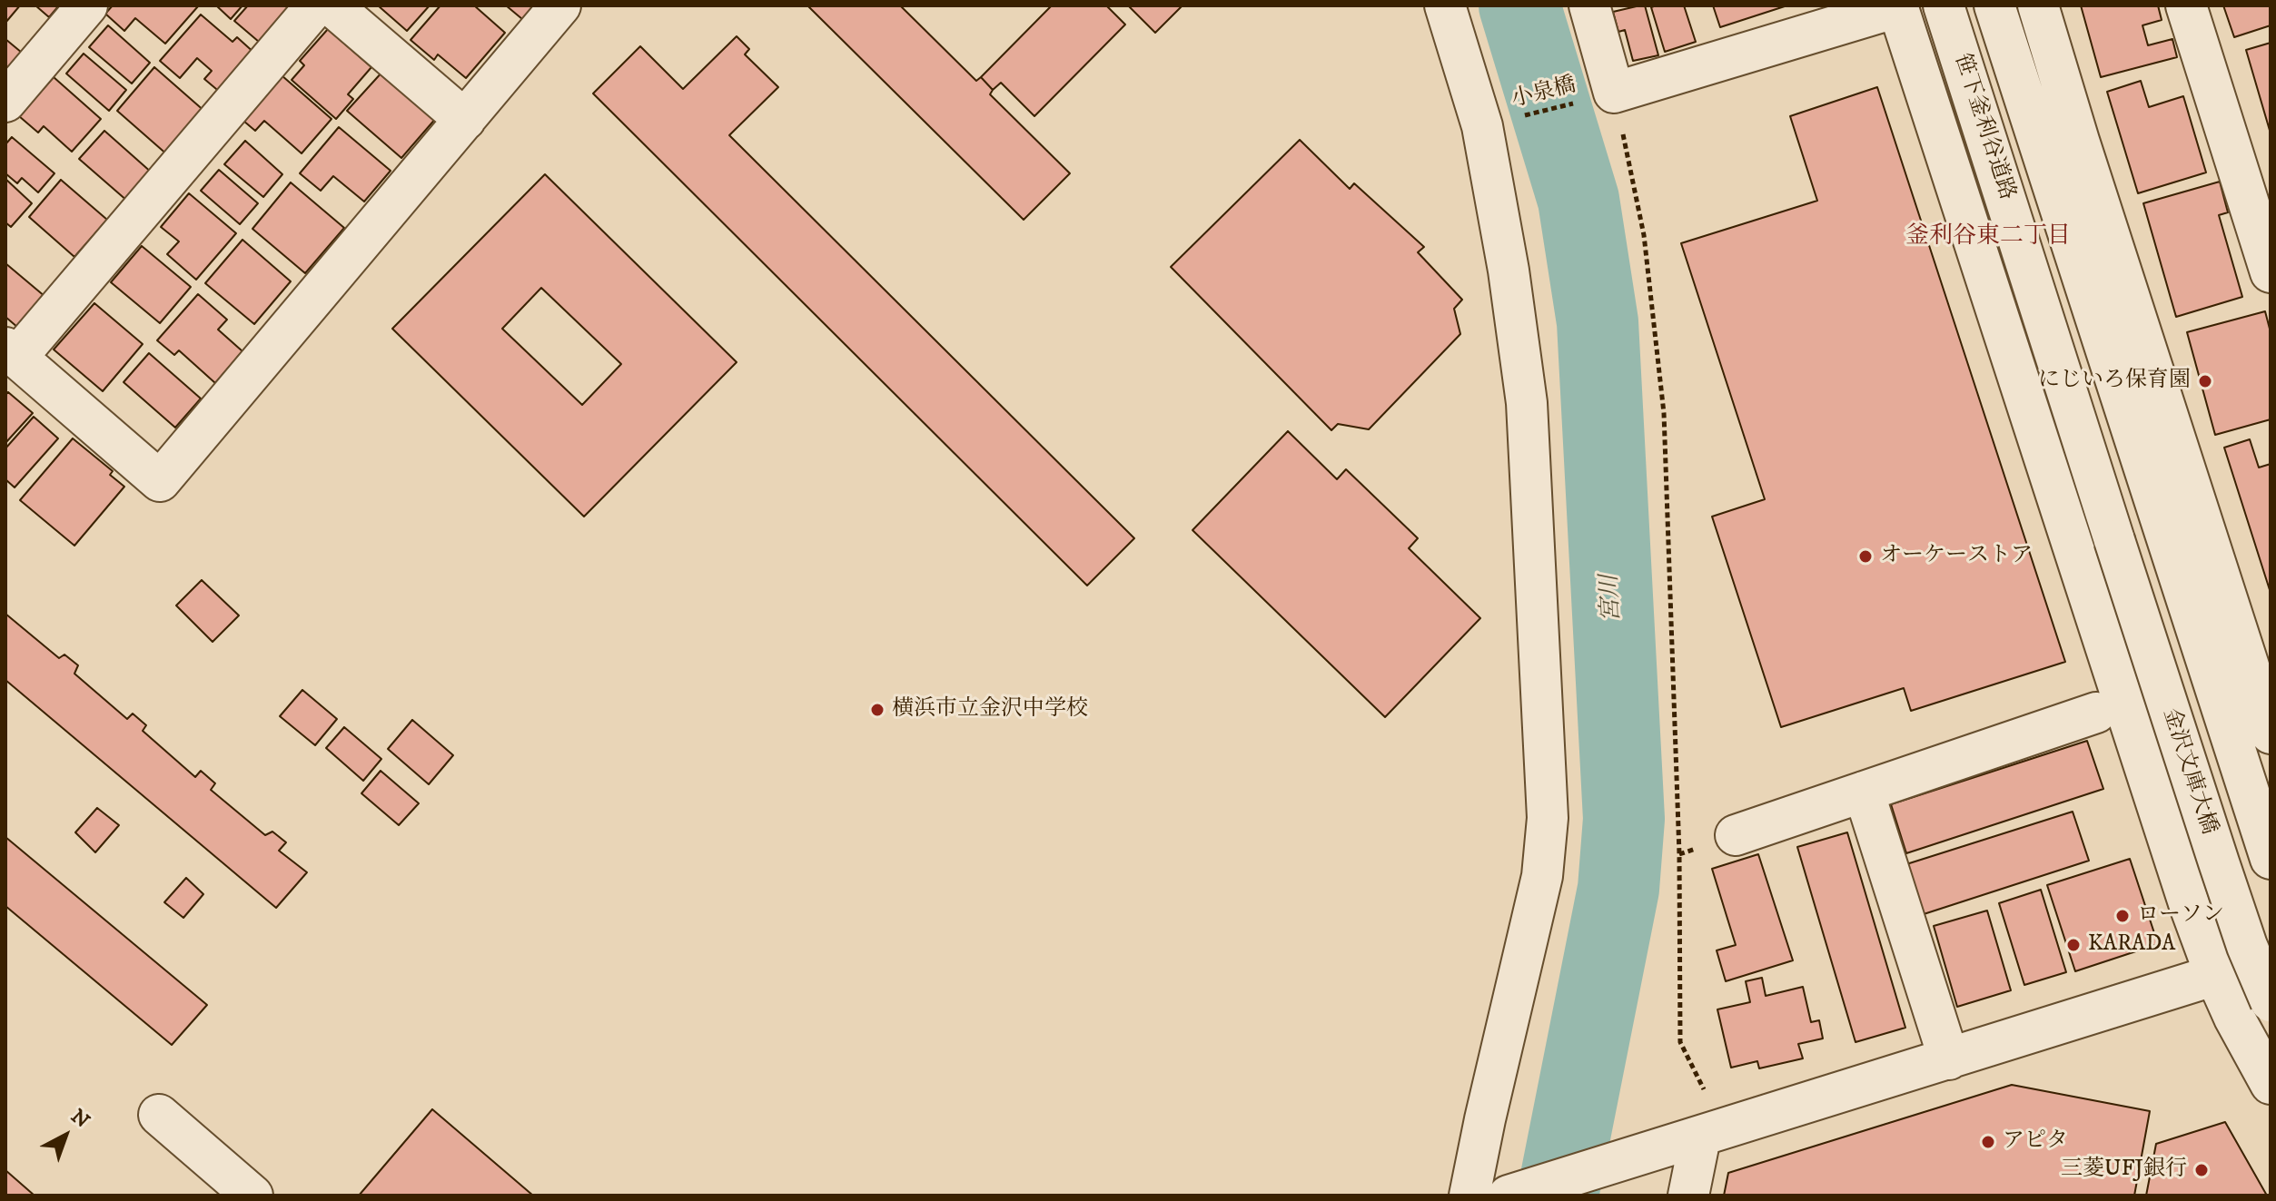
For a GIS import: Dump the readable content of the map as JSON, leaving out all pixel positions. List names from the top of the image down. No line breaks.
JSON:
{"streets":{"street":["笹下釜利谷道路","金沢文庫大橋"],"path":["小泉橋"]},"crossings":[["笹下釜利谷道路","金沢文庫大橋"]],"districts":["釜利谷東二丁目"],"water":["宮川"],"places":["にじいろ保育園","オーケーストア","横浜市立金沢中学校","ローソン","KARADA","アピタ","三菱UFJ銀行"],"north":"top right"}
